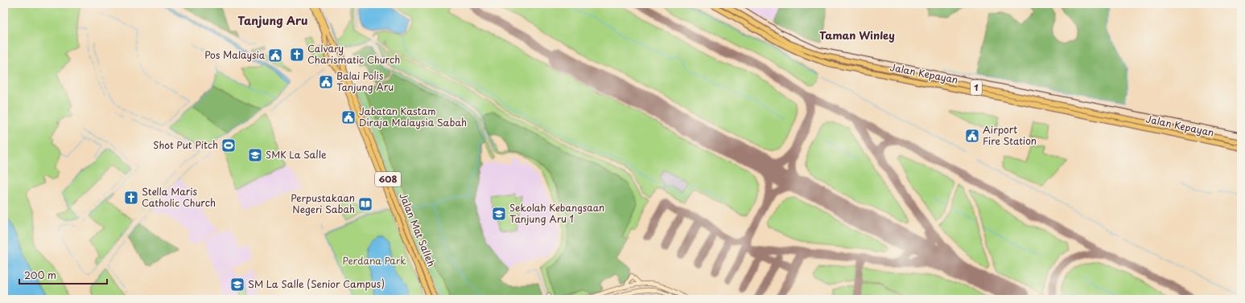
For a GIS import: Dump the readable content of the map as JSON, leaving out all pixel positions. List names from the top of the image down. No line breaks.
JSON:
{"streets":{"highway":["Jalan Kepayan","1"],"main road":["608","Jalan Mat Salleh"]},"crossings":[["608","Jalan Mat Salleh"]],"districts":["Tanjung Aru","Taman Winley"],"parks":["Perdana Park"],"places":{"church":["Calvary Charismatic Church","Stella Maris Catholic Church"],"public building":["Pos Malaysia","Balai Polis Tanjung Aru","Jabatan Kastam Diraja Malaysia Sabah","Airport Fire Station"],"sports":["Shot Put Pitch"],"school or university":["SMK La Salle","Sekolah Kebangsaan Tanjung Aru 1","SM La Salle (Senior Campus)"],"library":["Perpustakaan Negeri Sabah"]},"scale_bar":"200 m"}
